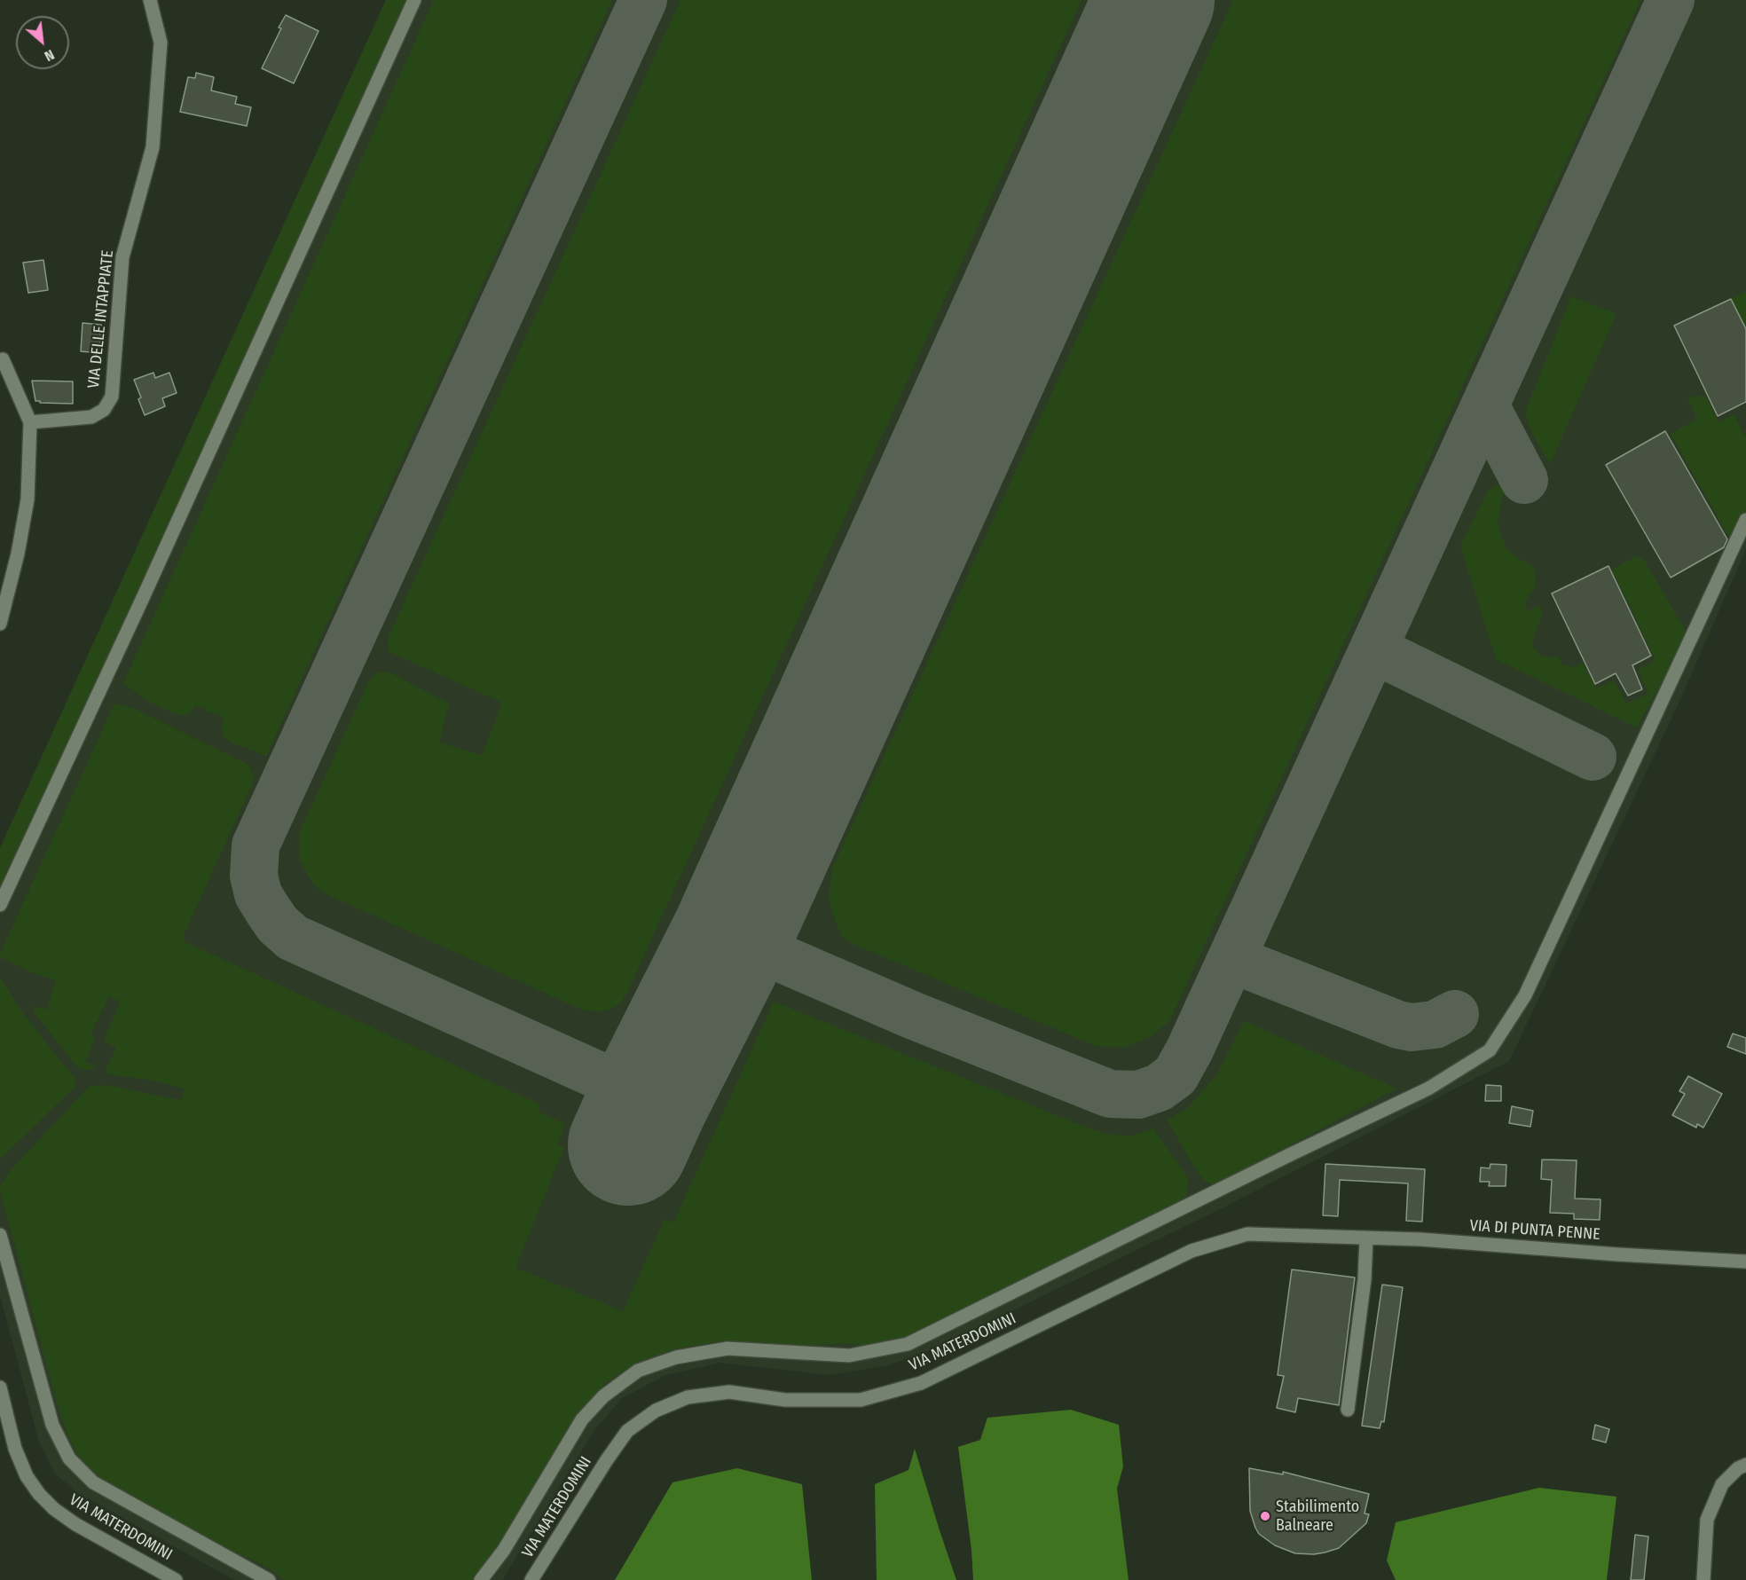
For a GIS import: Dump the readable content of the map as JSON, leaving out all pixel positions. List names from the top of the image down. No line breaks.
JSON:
{"streets":{"street":["VIA DELLE INTAPPIATE","VIA DI PUNTA PENNE","VIA MATERDOMINI"]},"crossings":[["VIA DI PUNTA PENNE","VIA MATERDOMINI"]],"places":["Stabilimento Balneare"],"north":"bottom right"}
